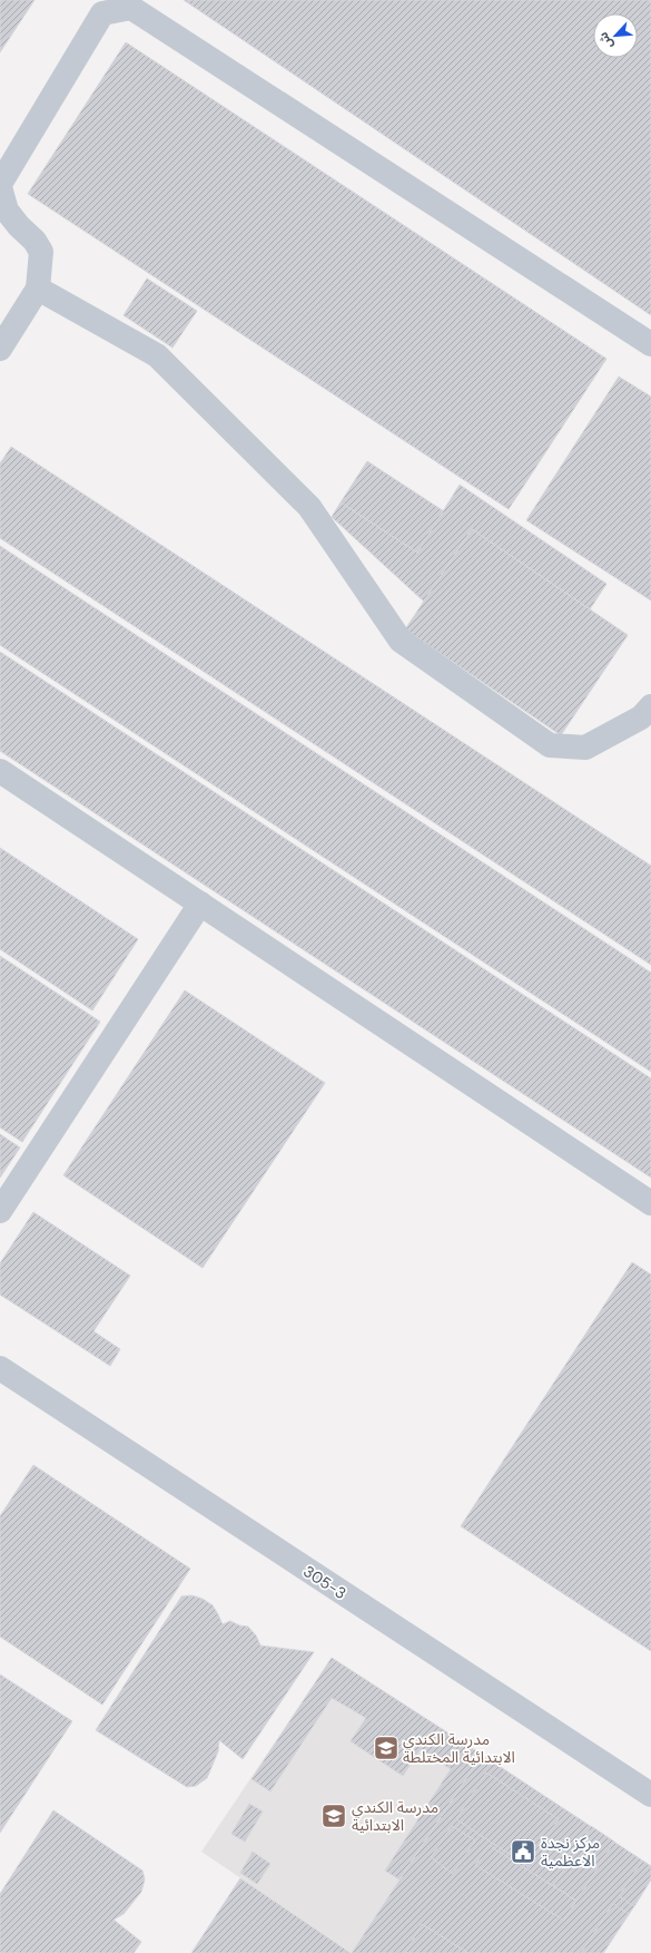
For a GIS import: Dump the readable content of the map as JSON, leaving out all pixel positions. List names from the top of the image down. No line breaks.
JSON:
{"streets":{"street":["305-3"]},"places":{"school or university":["مدرسة الكندي الابتدائية المختلطة","مدرسة الكندي الابتدائية"],"public building":["مركز نجدة الاعظمية"]},"north":"bottom left"}
